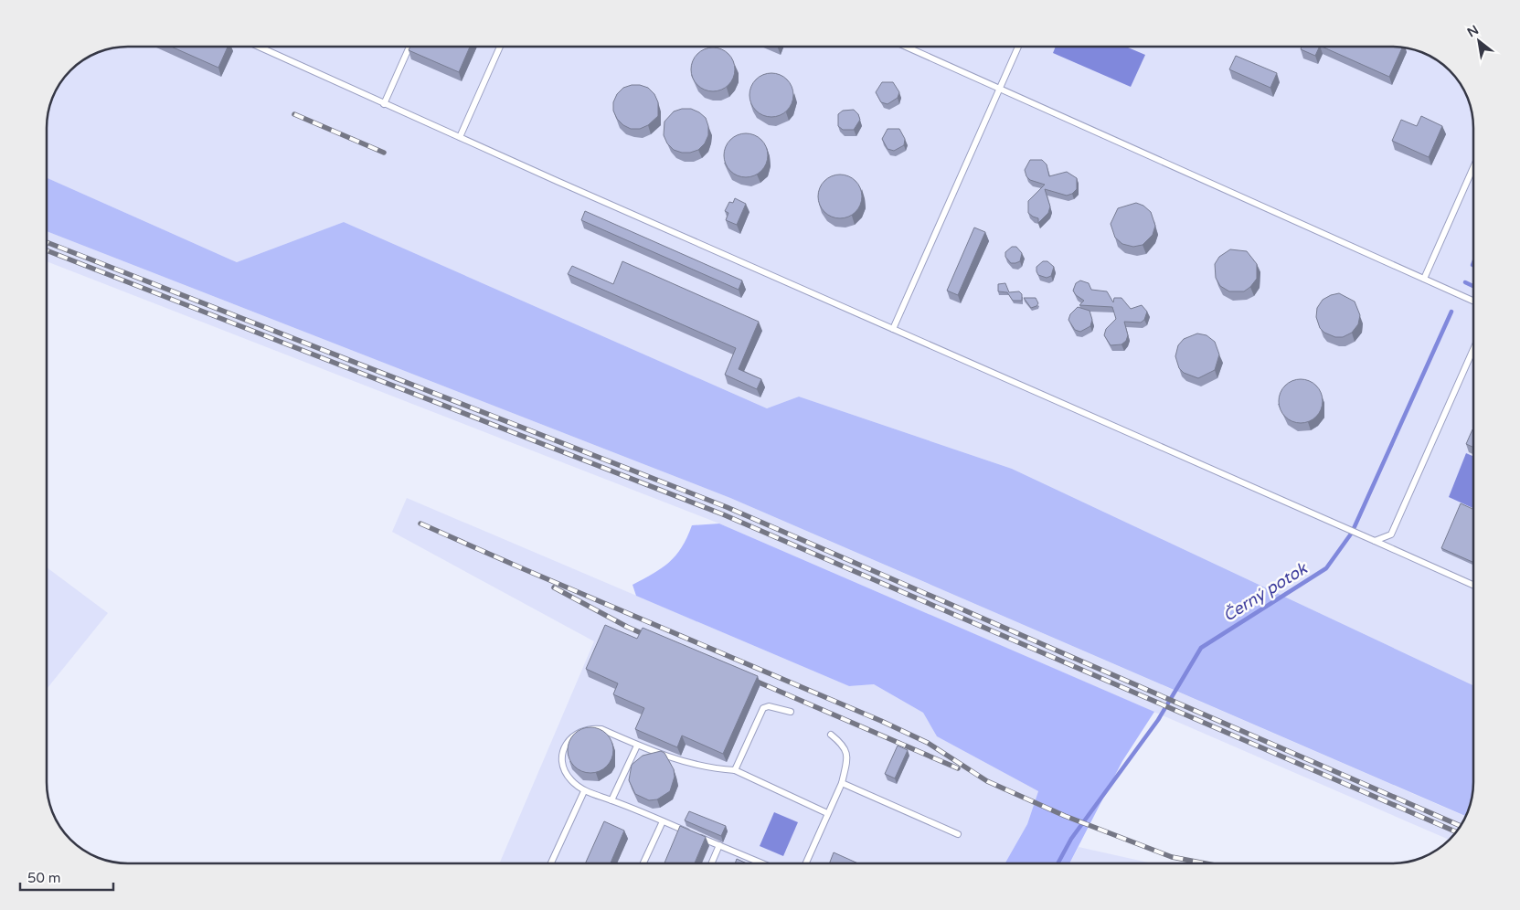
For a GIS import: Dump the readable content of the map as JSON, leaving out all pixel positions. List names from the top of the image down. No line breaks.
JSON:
{"water":["Černý potok"],"scale_bar":"50 m","north":"top left"}
